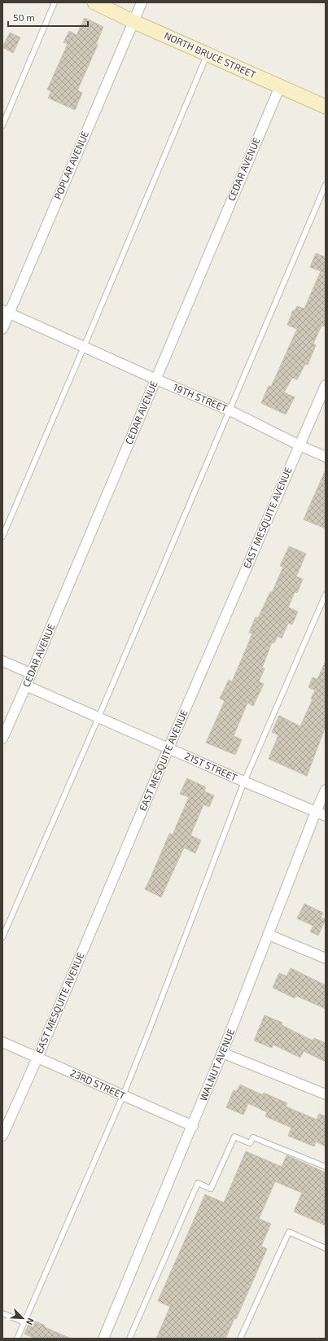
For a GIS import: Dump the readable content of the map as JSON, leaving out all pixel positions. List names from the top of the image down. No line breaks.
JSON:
{"streets":{"street":["NORTH BRUCE STREET","POPLAR AVENUE","CEDAR AVENUE","19TH STREET","EAST MESQUITE AVENUE","21ST STREET","WALNUT AVENUE","23RD STREET"]},"crossings":[["NORTH BRUCE STREET","POPLAR AVENUE"],["NORTH BRUCE STREET","CEDAR AVENUE"],["POPLAR AVENUE","19TH STREET"],["CEDAR AVENUE","19TH STREET"],["CEDAR AVENUE","21ST STREET"],["19TH STREET","EAST MESQUITE AVENUE"],["EAST MESQUITE AVENUE","21ST STREET"],["EAST MESQUITE AVENUE","23RD STREET"],["21ST STREET","WALNUT AVENUE"],["WALNUT AVENUE","23RD STREET"]],"scale_bar":"50 m","north":"bottom right"}
